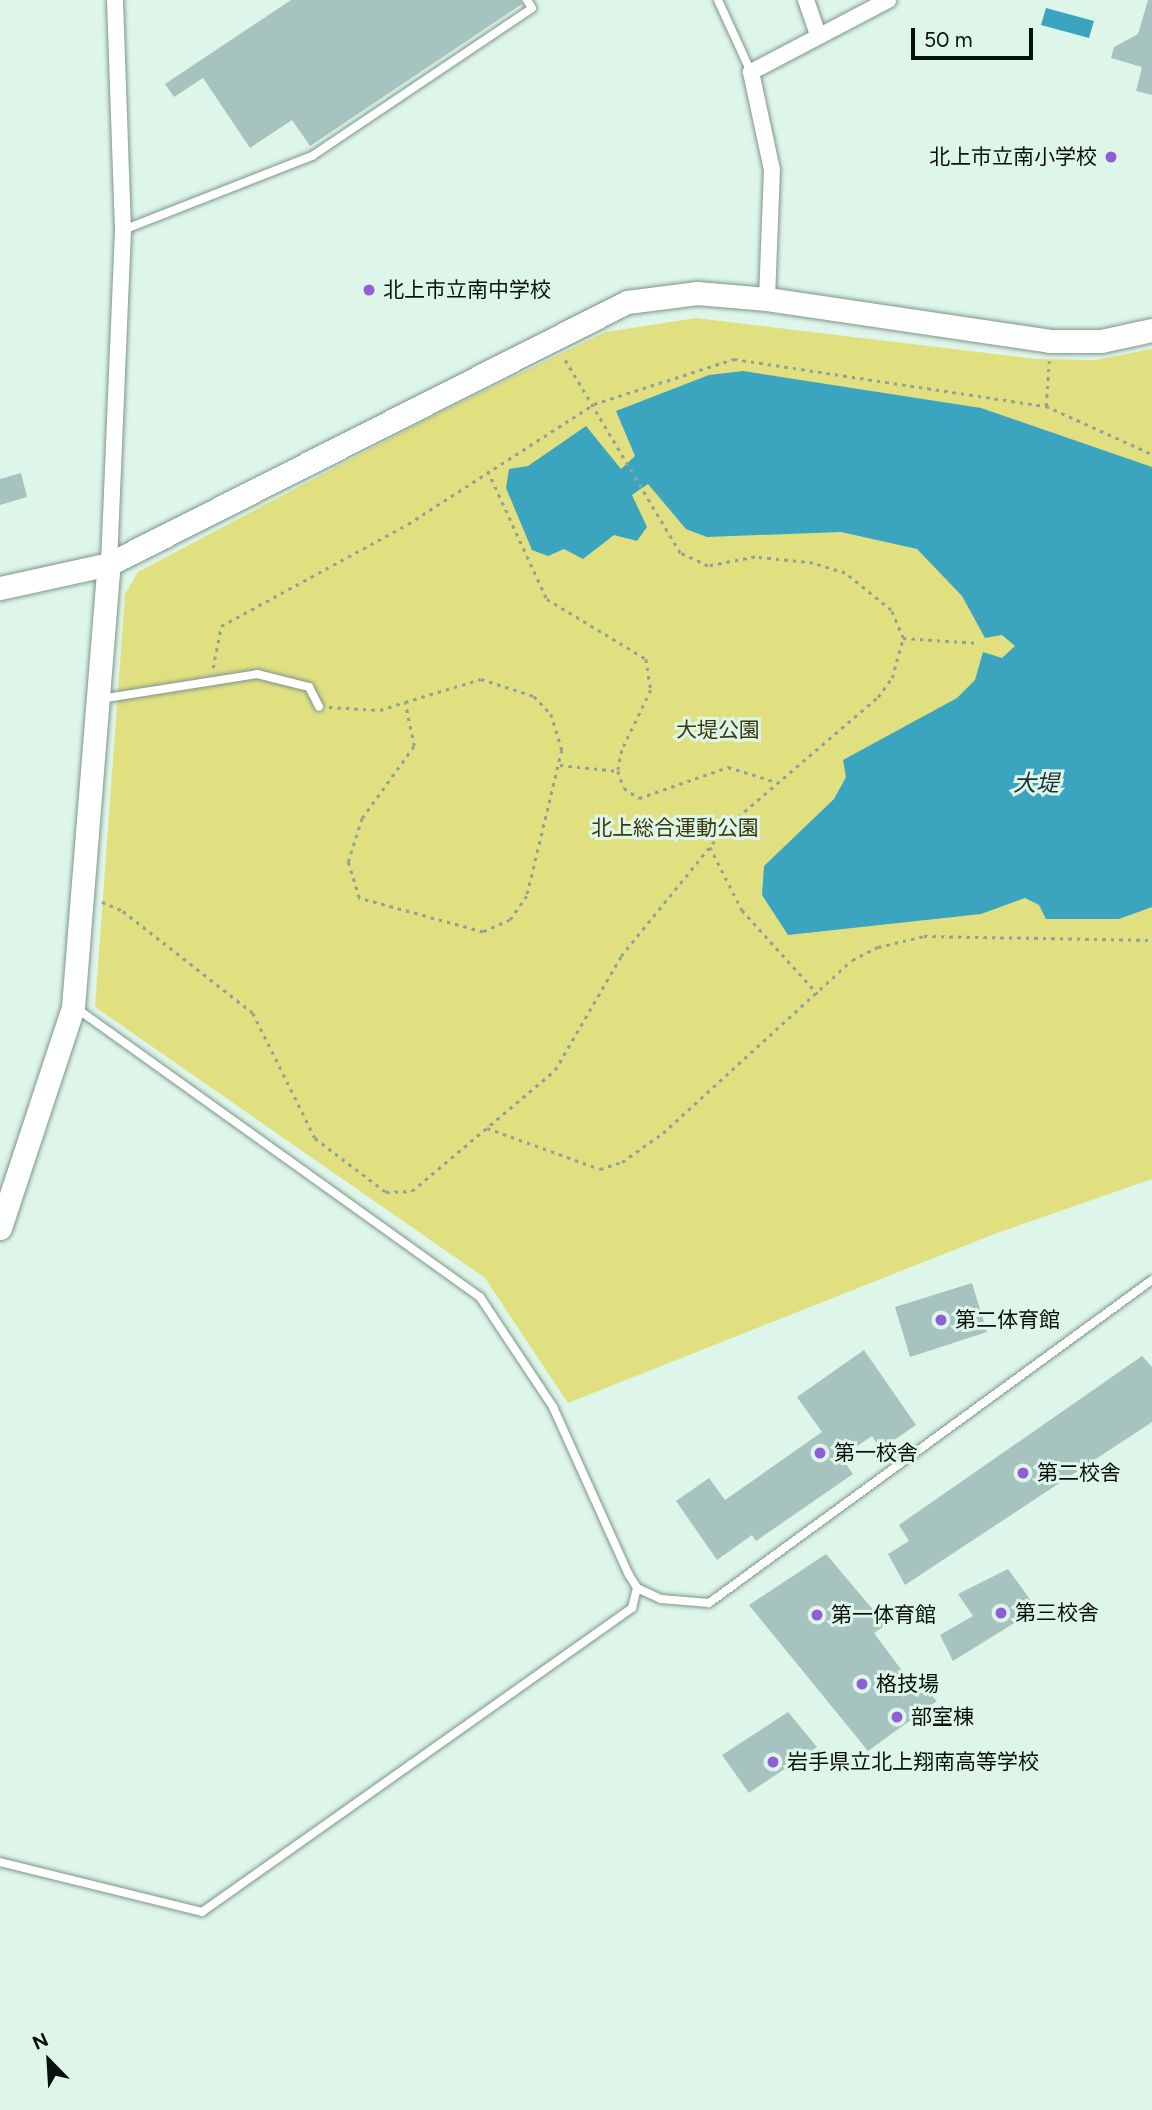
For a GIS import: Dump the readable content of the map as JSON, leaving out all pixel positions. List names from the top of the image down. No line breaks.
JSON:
{"water":["大堤"],"parks":["大堤公園","北上総合運動公園"],"places":["北上市立南小学校","北上市立南中学校","第二体育館","第一校舎","第二校舎","第三校舎","第一体育館","格技場","部室棟","岩手県立北上翔南高等学校"],"scale_bar":"50 m","north":"top left"}
